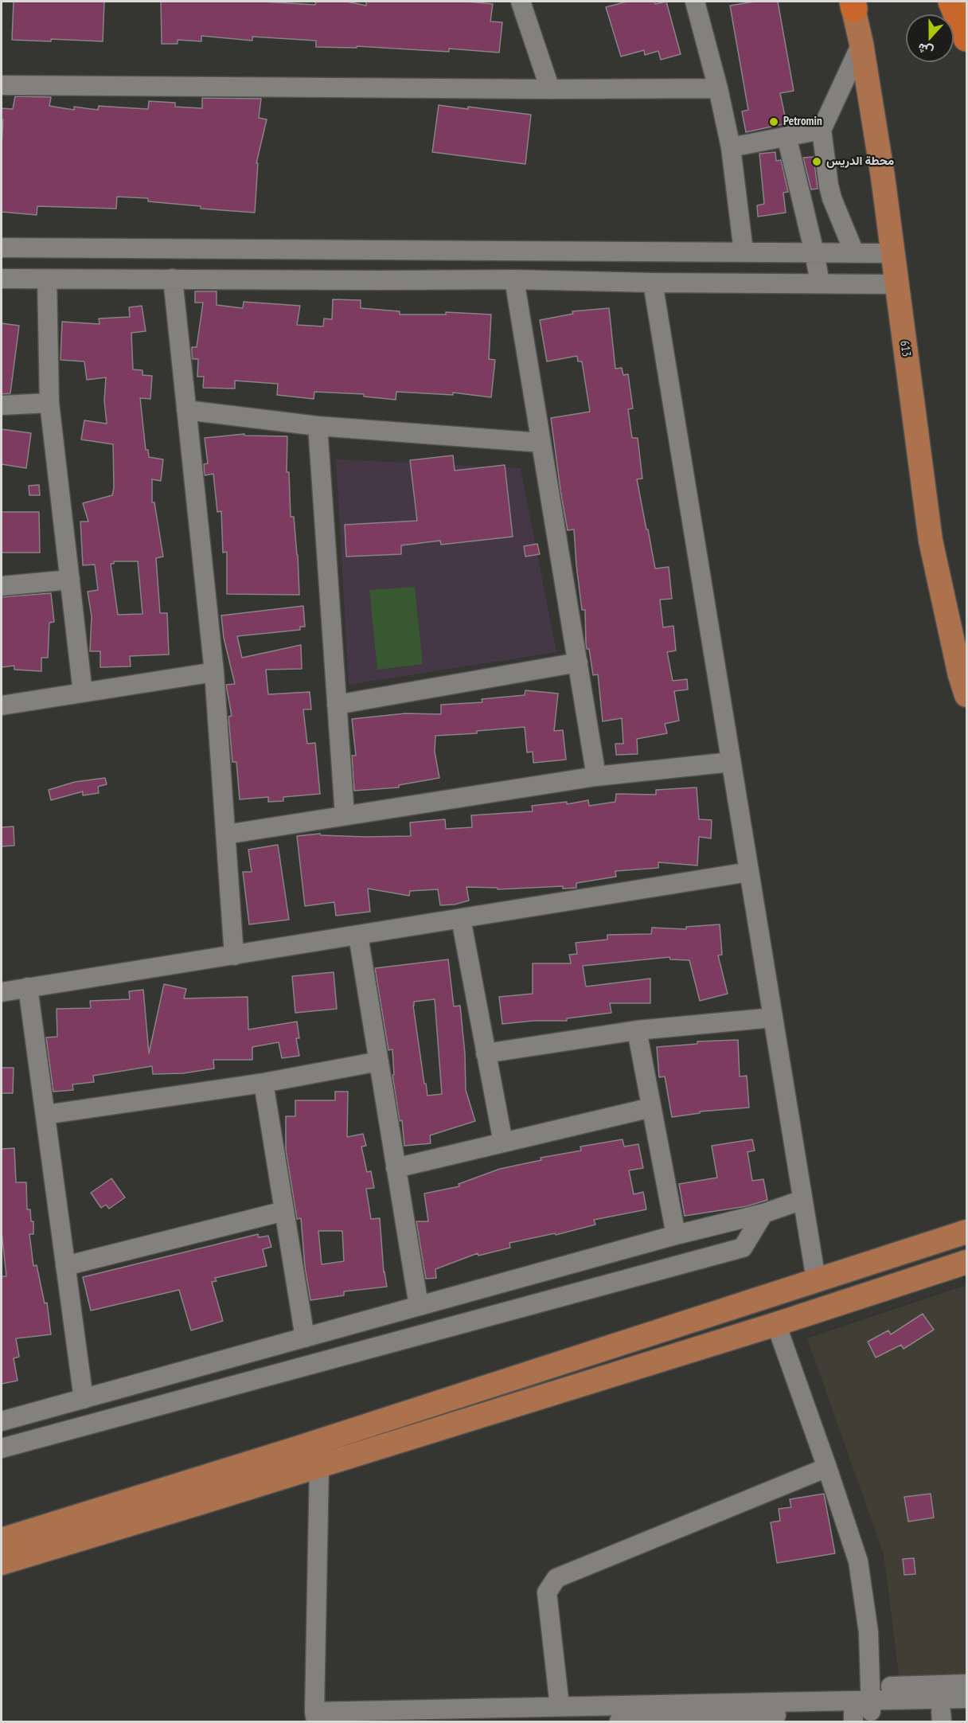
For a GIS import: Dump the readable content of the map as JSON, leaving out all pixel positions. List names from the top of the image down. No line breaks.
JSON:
{"streets":{"main road":["613"]},"places":["Petromin","محطة الدريس"],"north":"bottom"}
